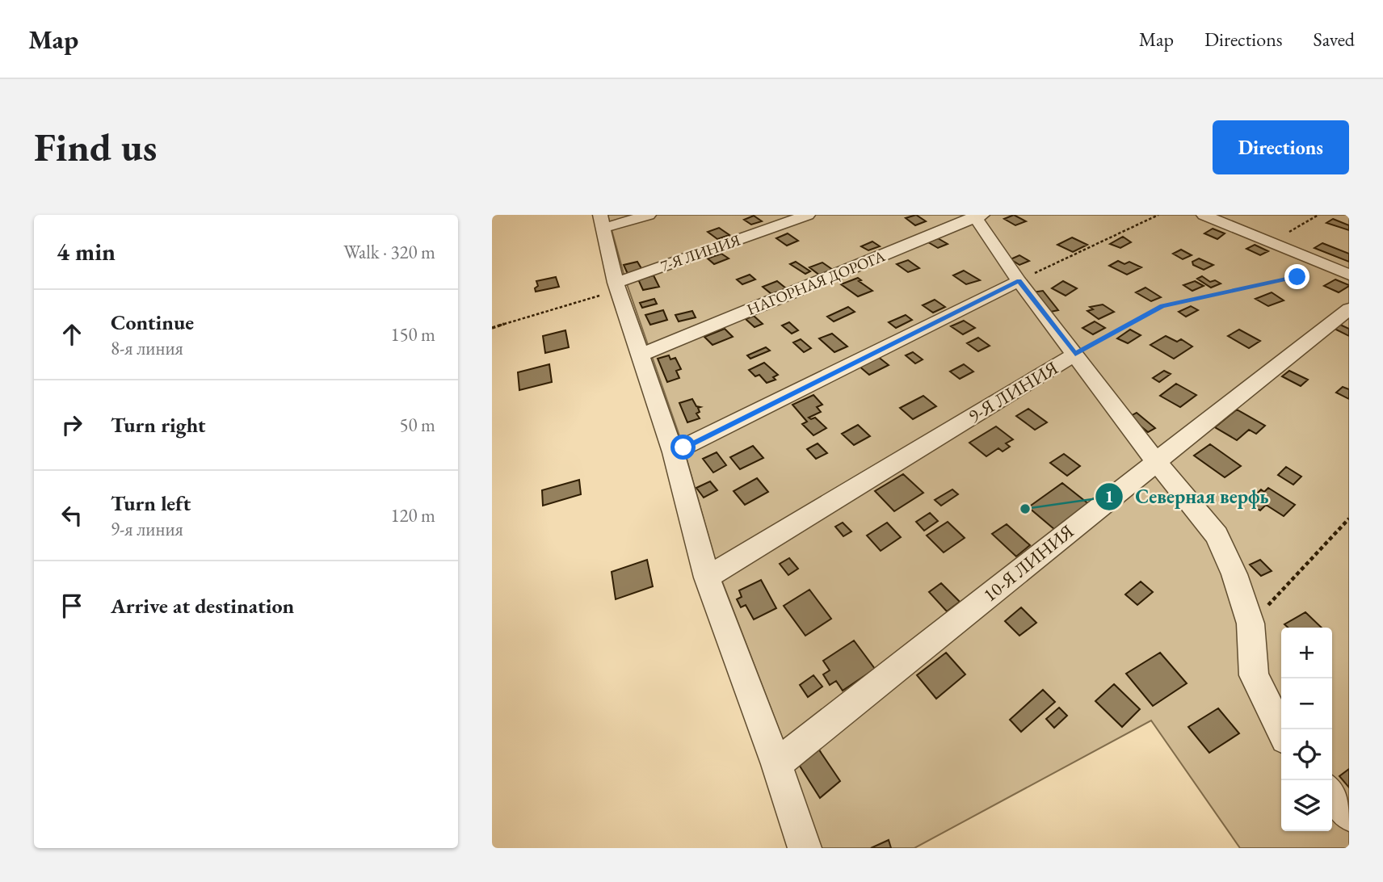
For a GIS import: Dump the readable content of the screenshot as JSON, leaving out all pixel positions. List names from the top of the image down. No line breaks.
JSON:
{"streets":{"street":["7-Я ЛИНИЯ","НАГОРНАЯ ДОРОГА","9-Я ЛИНИЯ","10-Я ЛИНИЯ"]},"places":["Северная верфь"],"page":{"header":"Map","nav":["Map","Directions","Saved"],"buttons":"Directions","title":"Find us","heading":["4 min","Walk · 320 m"],"list":[["Continue","8-я линия","150 m"],["Turn right","50 m"],["Turn left","9-я линия","120 m"],"Arrive at destination"],"map_buttons":["+","−"]}}
